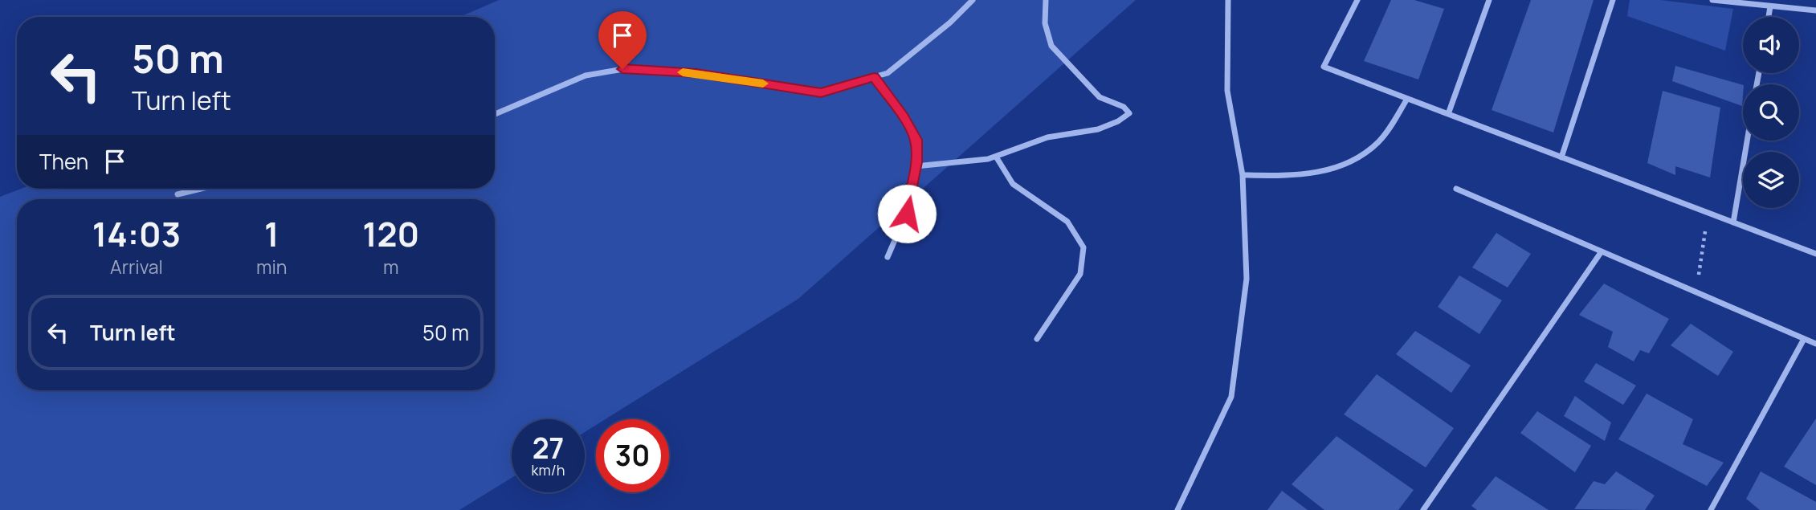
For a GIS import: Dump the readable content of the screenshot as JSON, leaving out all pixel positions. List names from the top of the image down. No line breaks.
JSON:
{"page":{"turn":["50 m","Turn left"],"then":"Then","eta":["14:03","Arrival","1","min","120","m"],"list":[{"name":"Turn left","value":"50 m"}],"speed":"27 km/h","limit":"30"}}
